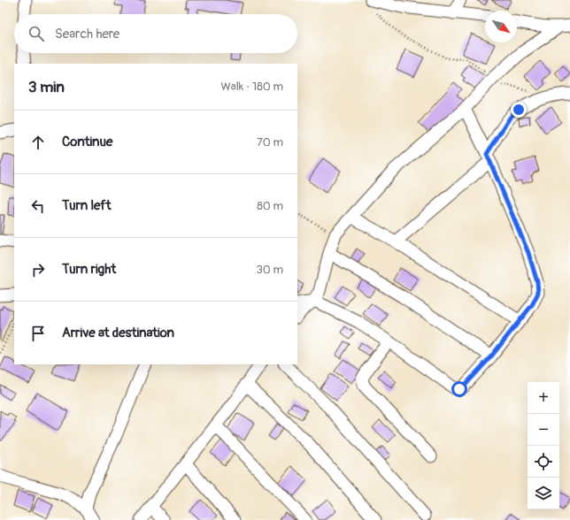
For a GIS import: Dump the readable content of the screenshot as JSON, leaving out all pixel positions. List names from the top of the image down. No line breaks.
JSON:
{"north":"bottom right","page":{"search":"Search here","heading":["3 min","Walk · 180 m"],"list":[["Continue","70 m"],["Turn left","80 m"],["Turn right","30 m"],"Arrive at destination"],"map_buttons":["+","−"]}}
